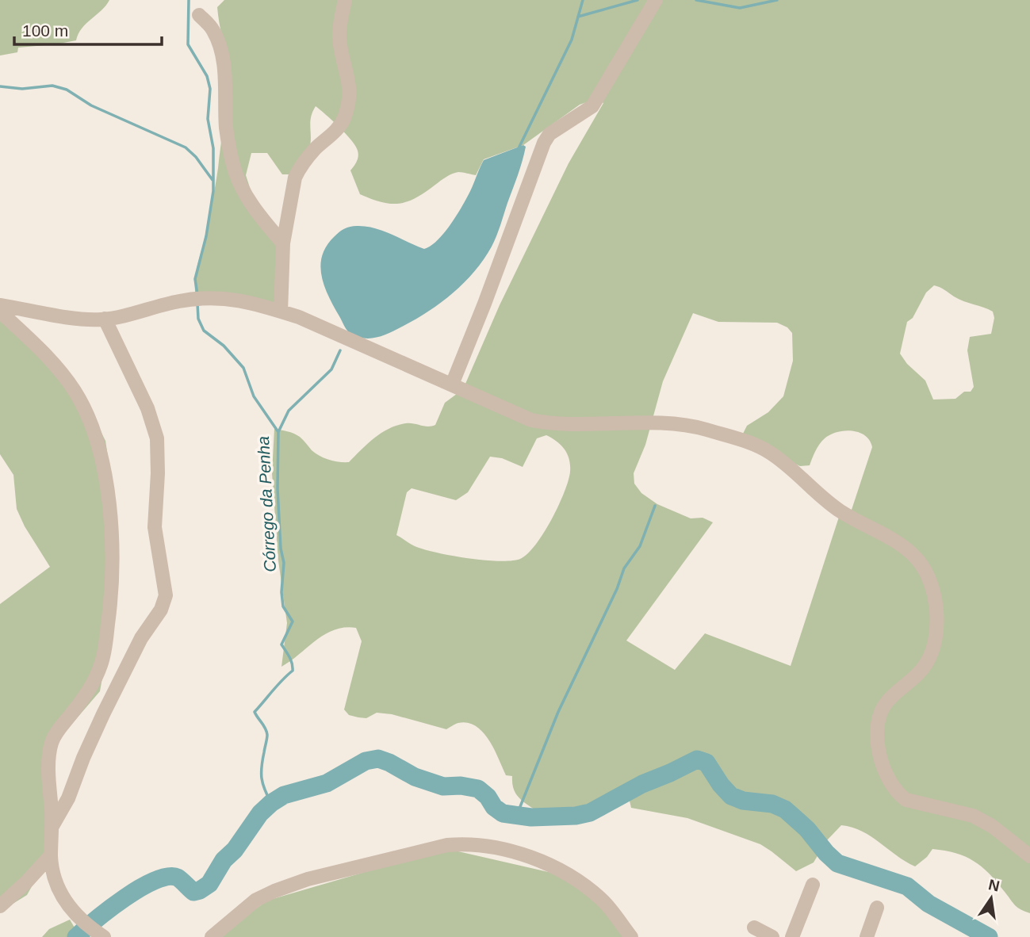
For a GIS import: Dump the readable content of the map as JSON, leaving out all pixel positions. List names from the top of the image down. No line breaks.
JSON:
{"water":["Córrego da Penha"],"scale_bar":"100 m","north":"top"}
